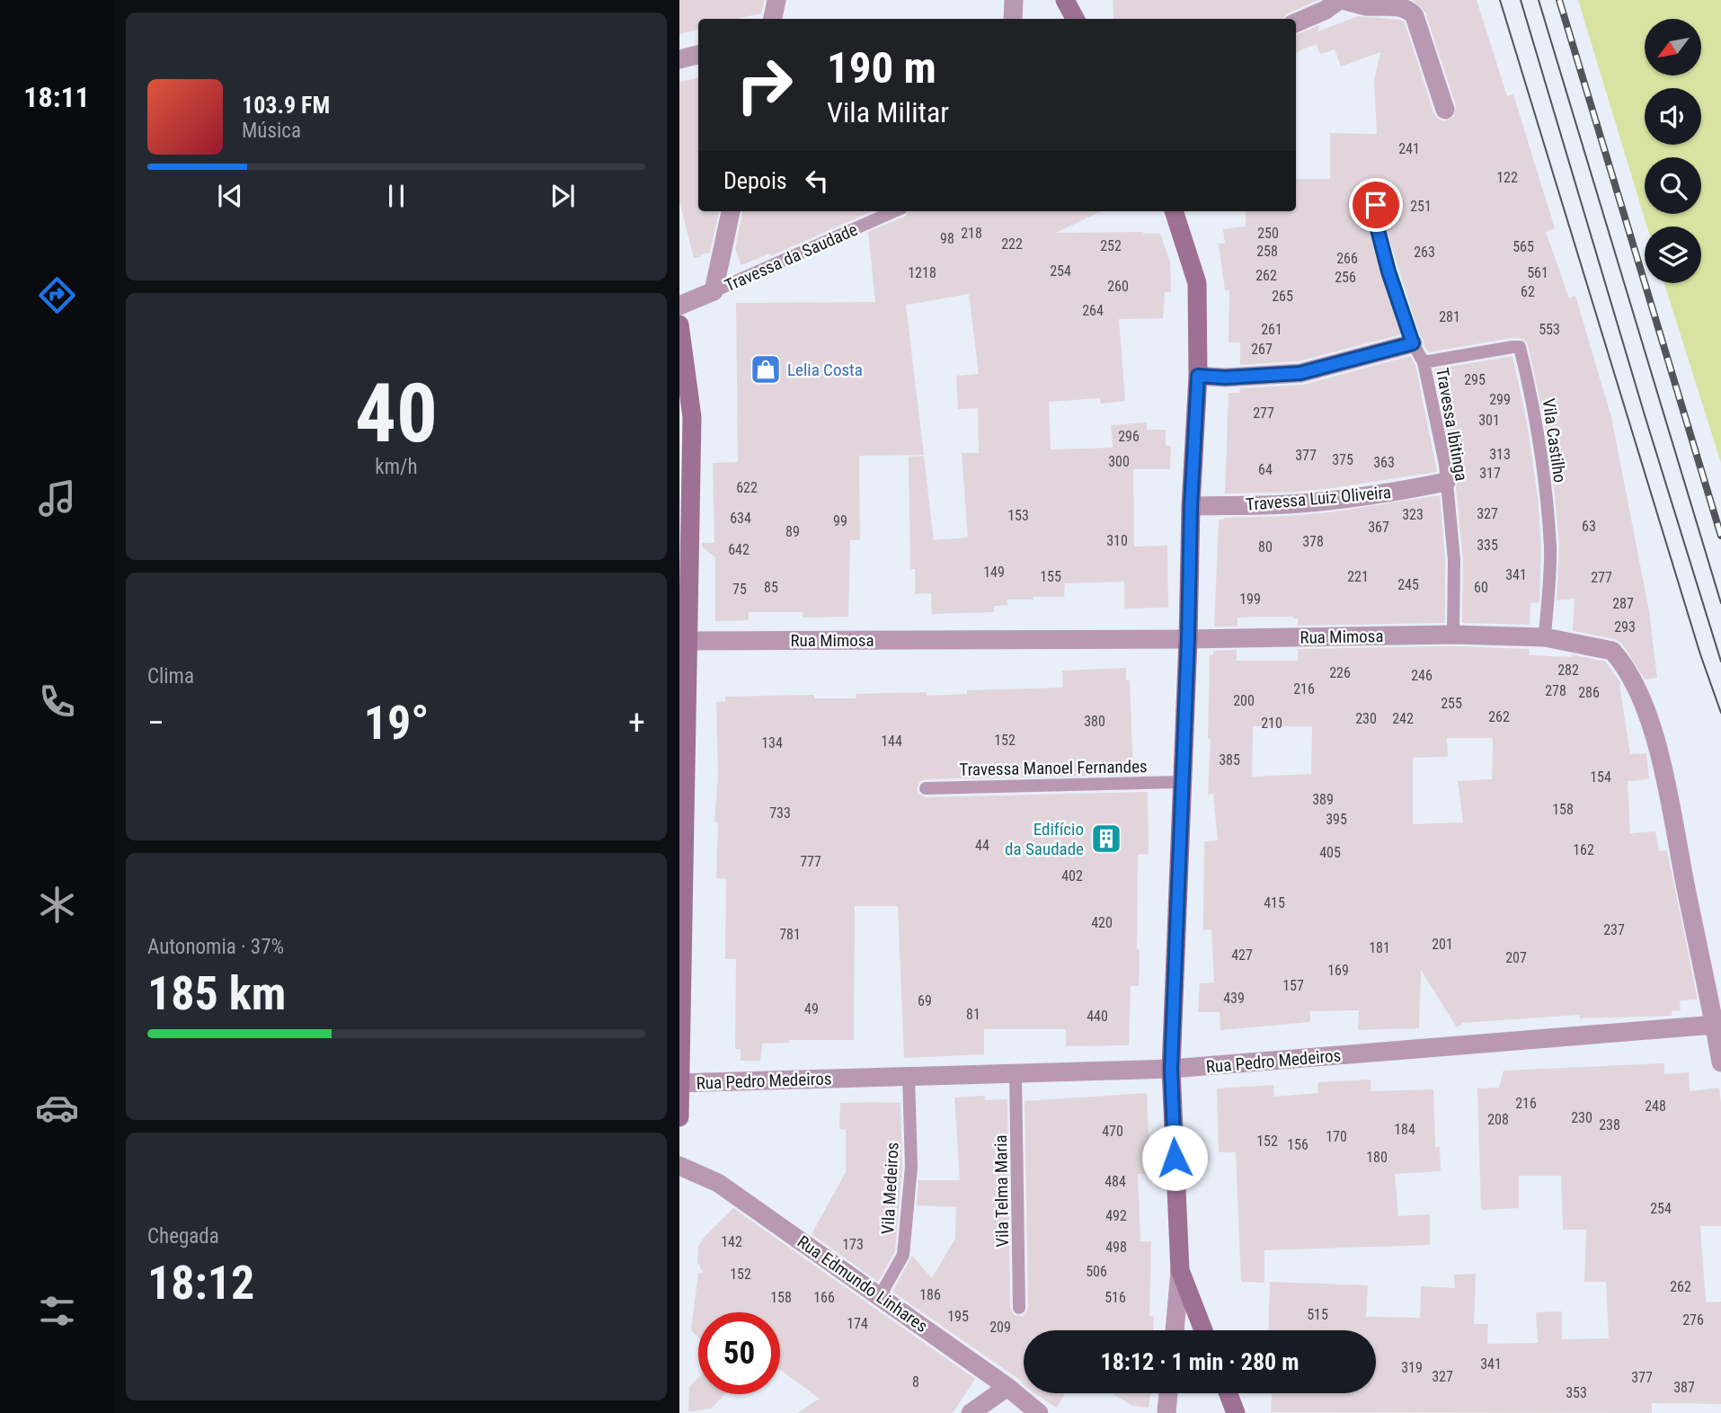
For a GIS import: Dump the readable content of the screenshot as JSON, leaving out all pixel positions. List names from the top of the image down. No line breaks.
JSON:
{"streets":{"street":["Travessa Luiz Oliveira","Rua Mimosa","Rua Pedro Medeiros","Rua Edmundo Linhares"],"lane":["Travessa da Saudade","Travessa Ibitinga","Vila Castilho","Travessa Manoel Fernandes","Vila Medeiros","Vila Telma Maria"]},"crossings":[["Travessa Ibitinga","Vila Castilho"],["Travessa Ibitinga","Travessa Luiz Oliveira"],["Travessa Ibitinga","Rua Mimosa"],["Vila Castilho","Rua Mimosa"],["Rua Mimosa","Rua Pedro Medeiros"],["Rua Pedro Medeiros","Vila Medeiros"],["Rua Pedro Medeiros","Vila Telma Maria"],["Vila Medeiros","Rua Edmundo Linhares"]],"places":{"shop":["Lelia Costa"],"building":["Edifício da Saudade"]},"house_numbers":["241","122","251","218","250","98","222","252","565","258","263","266","254","1218","561","262","256","260","62","265","264","281","261","553","267","295","299","277","301","296","313","377","375","300","363","64","317","622","327","323","153","634","99","63","367","89","310","378","335","80","642","149","341","155","221","277","245","85","60","75","199","287","293","282","226","246","216","278","286","200","255","262","230","242","380","210","152","144","134","385","154","389","158","733","395","44","162","405","777","402","415","420","237","781","201","181","427","207","169","157","439","69","49","81","440","216","248","230","208","238","184","470","170","152","156","180","484","254","492","142","173","498","506","152","262","186","158","166","516","515","195","276","174","209","341","319","327","377","8","387","353"],"north":"bottom left","page":{"tabs":"18:11","turn":["190 m","Vila Militar"],"song":["103.9 FM","Música"],"then":"Depois","tile":[["40","km/h"],"Clima",["Autonomia · 37%","185 km"],["Chegada","18:12"]],"heat":["−","19°","+"],"limit":"50","trip":"18:12 · 1 min · 280 m"}}
